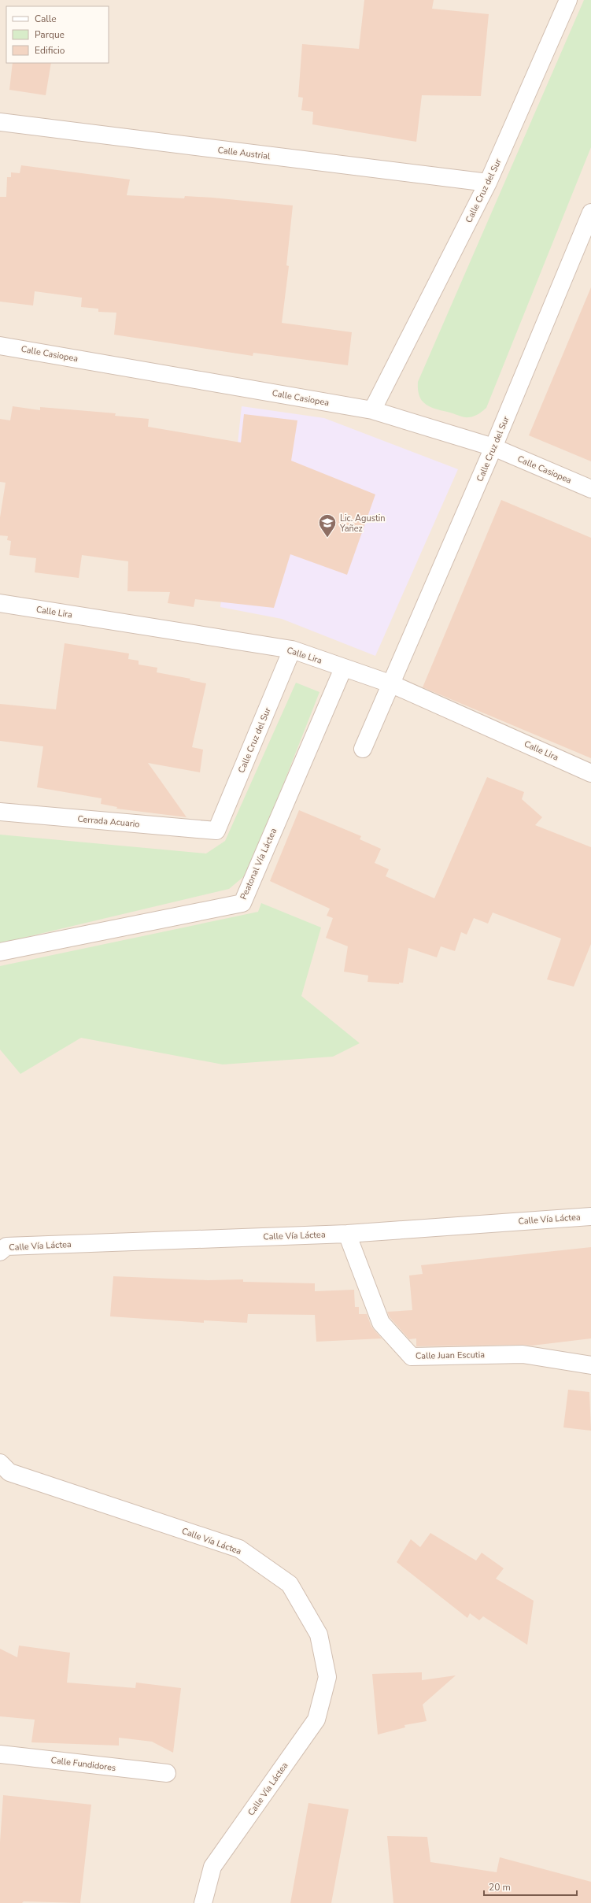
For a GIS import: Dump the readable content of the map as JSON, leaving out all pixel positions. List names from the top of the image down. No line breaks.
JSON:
{"streets":{"street":["Calle Austrial","Calle Cruz del Sur","Calle Casiopea","Calle Lira","Cerrada Acuario","Peatonal Vía Láctea","Calle Vía Láctea","Calle Juan Escutia","Calle Fundidores"]},"crossings":[["Calle Austrial","Calle Cruz del Sur"],["Calle Cruz del Sur","Calle Casiopea"],["Calle Cruz del Sur","Calle Lira"],["Calle Cruz del Sur","Cerrada Acuario"],["Calle Lira","Peatonal Vía Láctea"],["Calle Vía Láctea","Calle Juan Escutia"]],"places":{"school or university":["Lic. Agustin Yañez"]},"legend":["Calle","Parque","Edificio"],"scale_bar":"20 m"}
